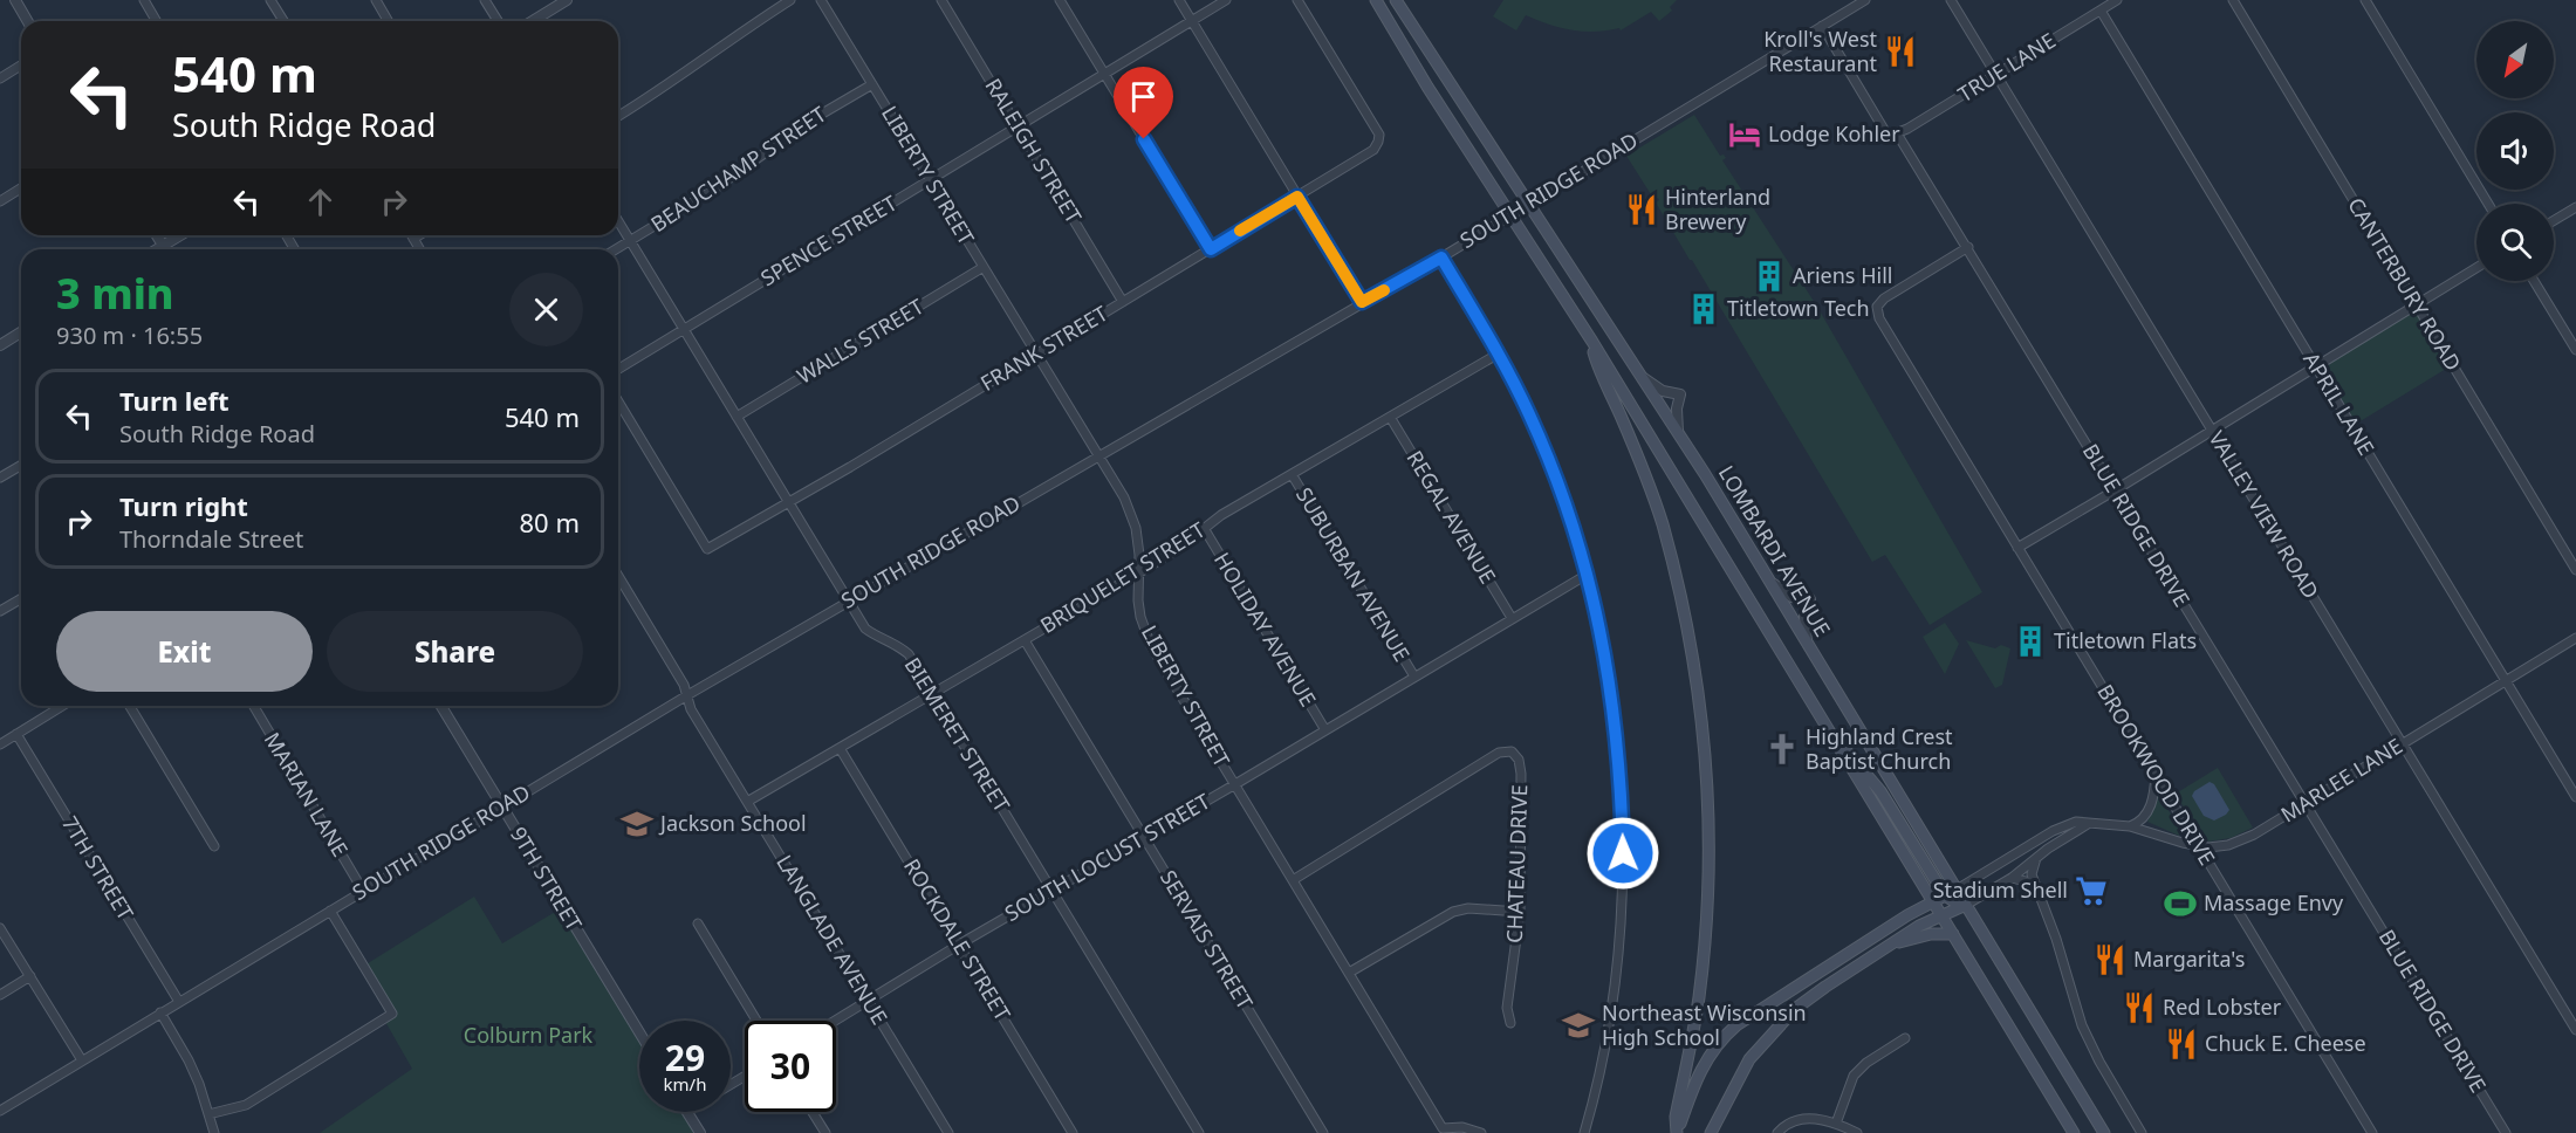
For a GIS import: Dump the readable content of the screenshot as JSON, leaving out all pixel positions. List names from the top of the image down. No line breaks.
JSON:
{"streets":{"main road":["LOMBARDI AVENUE"],"street":["TRUE LANE","RALEIGH STREET","BEAUCHAMP STREET","LIBERTY STREET","SOUTH RIDGE ROAD","SPENCE STREET","CANTERBURY ROAD","WALLS STREET","FRANK STREET","APRIL LANE","VALLEY VIEW ROAD","REGAL AVENUE","BLUE RIDGE DRIVE","SUBURBAN AVENUE","BRIQUELET STREET","HOLIDAY AVENUE","BIEMERET STREET","BROOKWOOD DRIVE","MARLEE LANE","MARIAN LANE","SOUTH LOCUST STREET","CHATEAU DRIVE","7TH STREET","9TH STREET","LANGLADE AVENUE","ROCKDALE STREET","SERVAIS STREET"]},"crossings":[["TRUE LANE","APRIL LANE"],["TRUE LANE","VALLEY VIEW ROAD"],["TRUE LANE","BLUE RIDGE DRIVE"],["RALEIGH STREET","SPENCE STREET"],["RALEIGH STREET","FRANK STREET"],["BEAUCHAMP STREET","LIBERTY STREET"],["BEAUCHAMP STREET","BIEMERET STREET"],["LIBERTY STREET","SOUTH RIDGE ROAD"],["LIBERTY STREET","SPENCE STREET"],["LIBERTY STREET","WALLS STREET"],["LIBERTY STREET","FRANK STREET"],["LIBERTY STREET","BRIQUELET STREET"],["LIBERTY STREET","SOUTH LOCUST STREET"],["LIBERTY STREET","CHATEAU DRIVE"],["SOUTH RIDGE ROAD","BLUE RIDGE DRIVE"],["SOUTH RIDGE ROAD","LOMBARDI AVENUE"],["SOUTH RIDGE ROAD","BIEMERET STREET"],["SOUTH RIDGE ROAD","MARIAN LANE"],["SOUTH RIDGE ROAD","7TH STREET"],["SOUTH RIDGE ROAD","9TH STREET"],["SOUTH RIDGE ROAD","LANGLADE AVENUE"],["SPENCE STREET","BIEMERET STREET"],["WALLS STREET","BIEMERET STREET"],["FRANK STREET","BIEMERET STREET"],["APRIL LANE","MARLEE LANE"],["VALLEY VIEW ROAD","MARLEE LANE"],["REGAL AVENUE","BRIQUELET STREET"],["REGAL AVENUE","SOUTH LOCUST STREET"],["BLUE RIDGE DRIVE","BROOKWOOD DRIVE"],["BLUE RIDGE DRIVE","MARLEE LANE"],["LOMBARDI AVENUE","MARLEE LANE"],["SUBURBAN AVENUE","BRIQUELET STREET"],["SUBURBAN AVENUE","SOUTH LOCUST STREET"],["BRIQUELET STREET","HOLIDAY AVENUE"],["BRIQUELET STREET","BIEMERET STREET"],["BRIQUELET STREET","LANGLADE AVENUE"],["BRIQUELET STREET","ROCKDALE STREET"],["BRIQUELET STREET","SERVAIS STREET"],["HOLIDAY AVENUE","SOUTH LOCUST STREET"],["BIEMERET STREET","SOUTH LOCUST STREET"],["BROOKWOOD DRIVE","MARLEE LANE"],["SOUTH LOCUST STREET","LANGLADE AVENUE"],["SOUTH LOCUST STREET","ROCKDALE STREET"],["SOUTH LOCUST STREET","SERVAIS STREET"]],"parks":["Colburn Park"],"places":{"restaurant":["Kroll's West Restaurant","Hinterland Brewery","Margarita's","Red Lobster","Chuck E. Cheese"],"hotel":["Lodge Kohler"],"building":["Ariens Hill","Titletown Tech","Titletown Flats"],"church":["Highland Crest Baptist Church"],"school or university":["Jackson School","Northeast Wisconsin High School"],"supermarket":["Stadium Shell"],"sports":["Massage Envy"]},"north":"bottom left","page":{"turn":["540 m","South Ridge Road"],"heading":["3 min","930 m · 16:55"],"list":[{"name":"Turn left","note":"South Ridge Road","value":"540 m"},{"name":"Turn right","note":"Thorndale Street","value":"80 m"}],"buttons":["Exit","Share"],"speed":"29 km/h","limit":"30"}}
